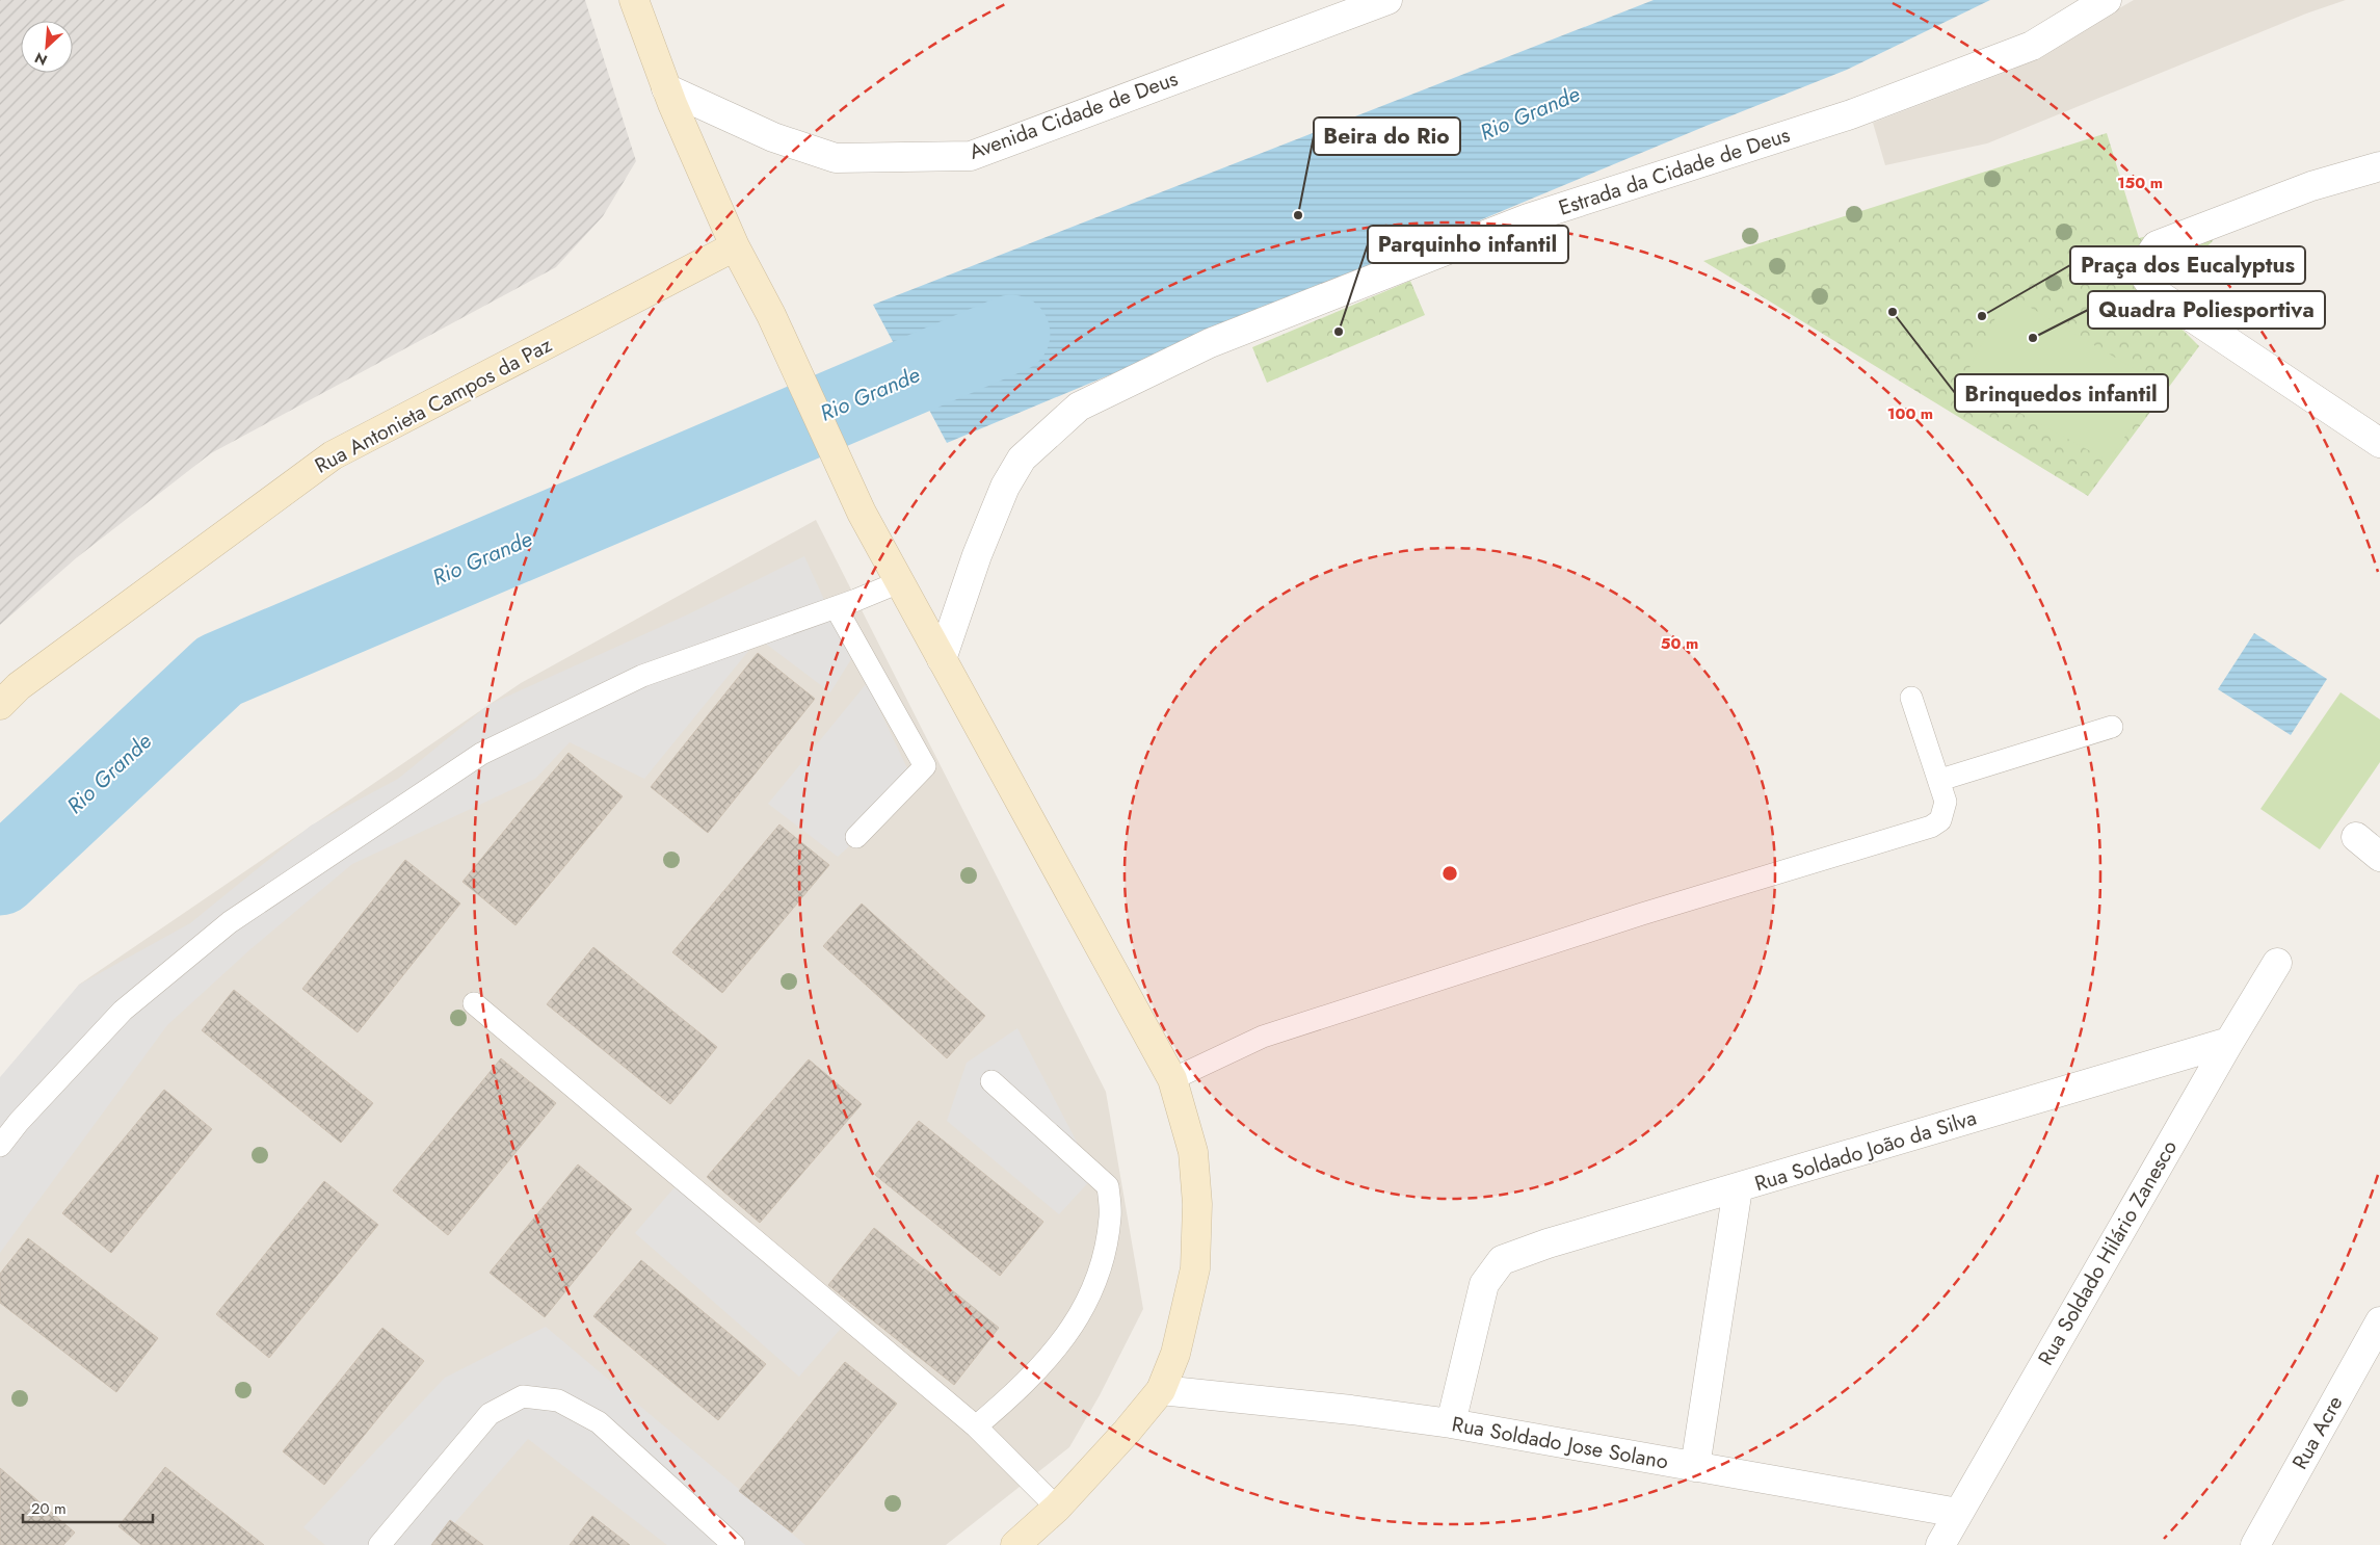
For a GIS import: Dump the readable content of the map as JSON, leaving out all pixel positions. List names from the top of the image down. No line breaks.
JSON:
{"streets":{"main road":["Rua Antonieta Campos da Paz"],"street":["Avenida Cidade de Deus","Estrada da Cidade de Deus","Rua Soldado João da Silva","Rua Soldado Hilário Zanesco","Rua Acre","Rua Soldado Jose Solano"]},"crossings":[["Rua Soldado João da Silva","Rua Soldado Hilário Zanesco"],["Rua Soldado João da Silva","Rua Soldado Jose Solano"],["Rua Soldado Hilário Zanesco","Rua Soldado Jose Solano"]],"water":["Rio Grande"],"places":["Beira do Rio","Brinquedos infantil","Praça dos Eucalyptus","Parquinho infantil","Quadra Poliesportiva"],"scale_bar":"20 m","north":"bottom left","rings":["150 m","100 m","50 m"]}
